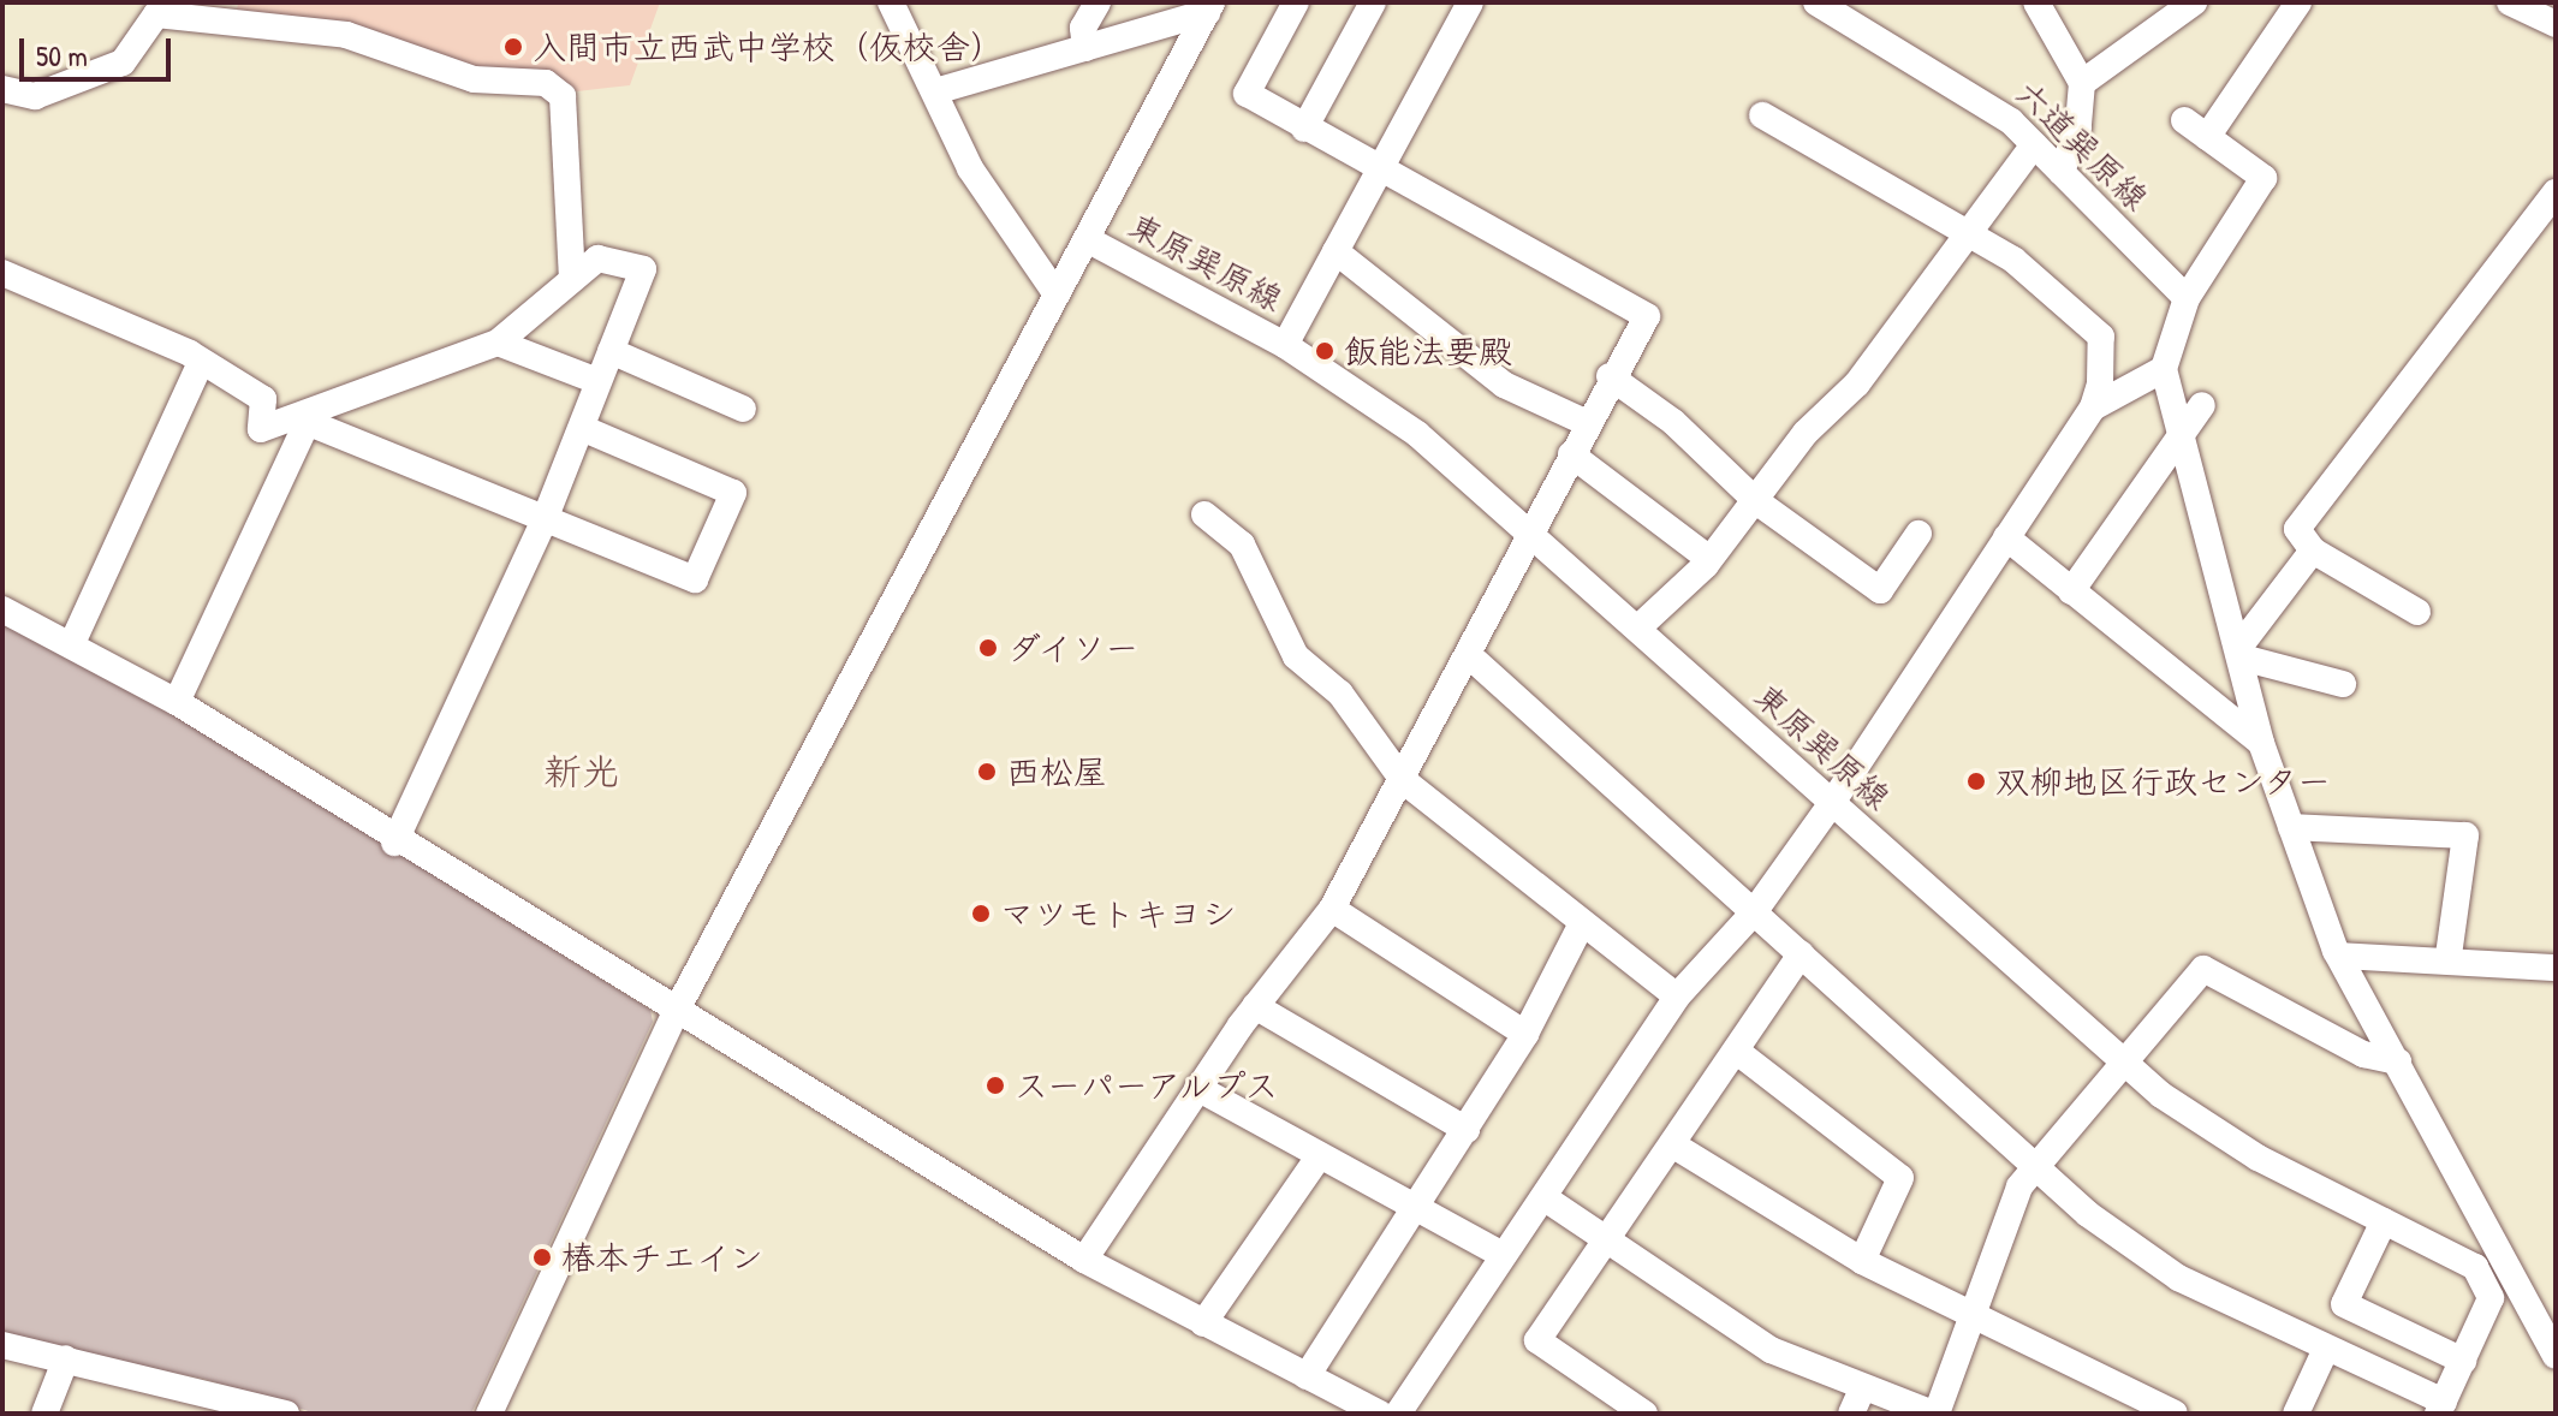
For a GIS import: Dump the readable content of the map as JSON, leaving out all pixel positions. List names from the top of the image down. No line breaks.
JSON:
{"streets":{"street":["六道巽原線","東原巽原線"]},"districts":["新光"],"places":["入間市立西武中学校（仮校舎）","飯能法要殿","ダイソー","西松屋","双柳地区行政センター","マツモトキヨシ","スーパーアルプス","椿本チエイン"],"scale_bar":"50 m"}
